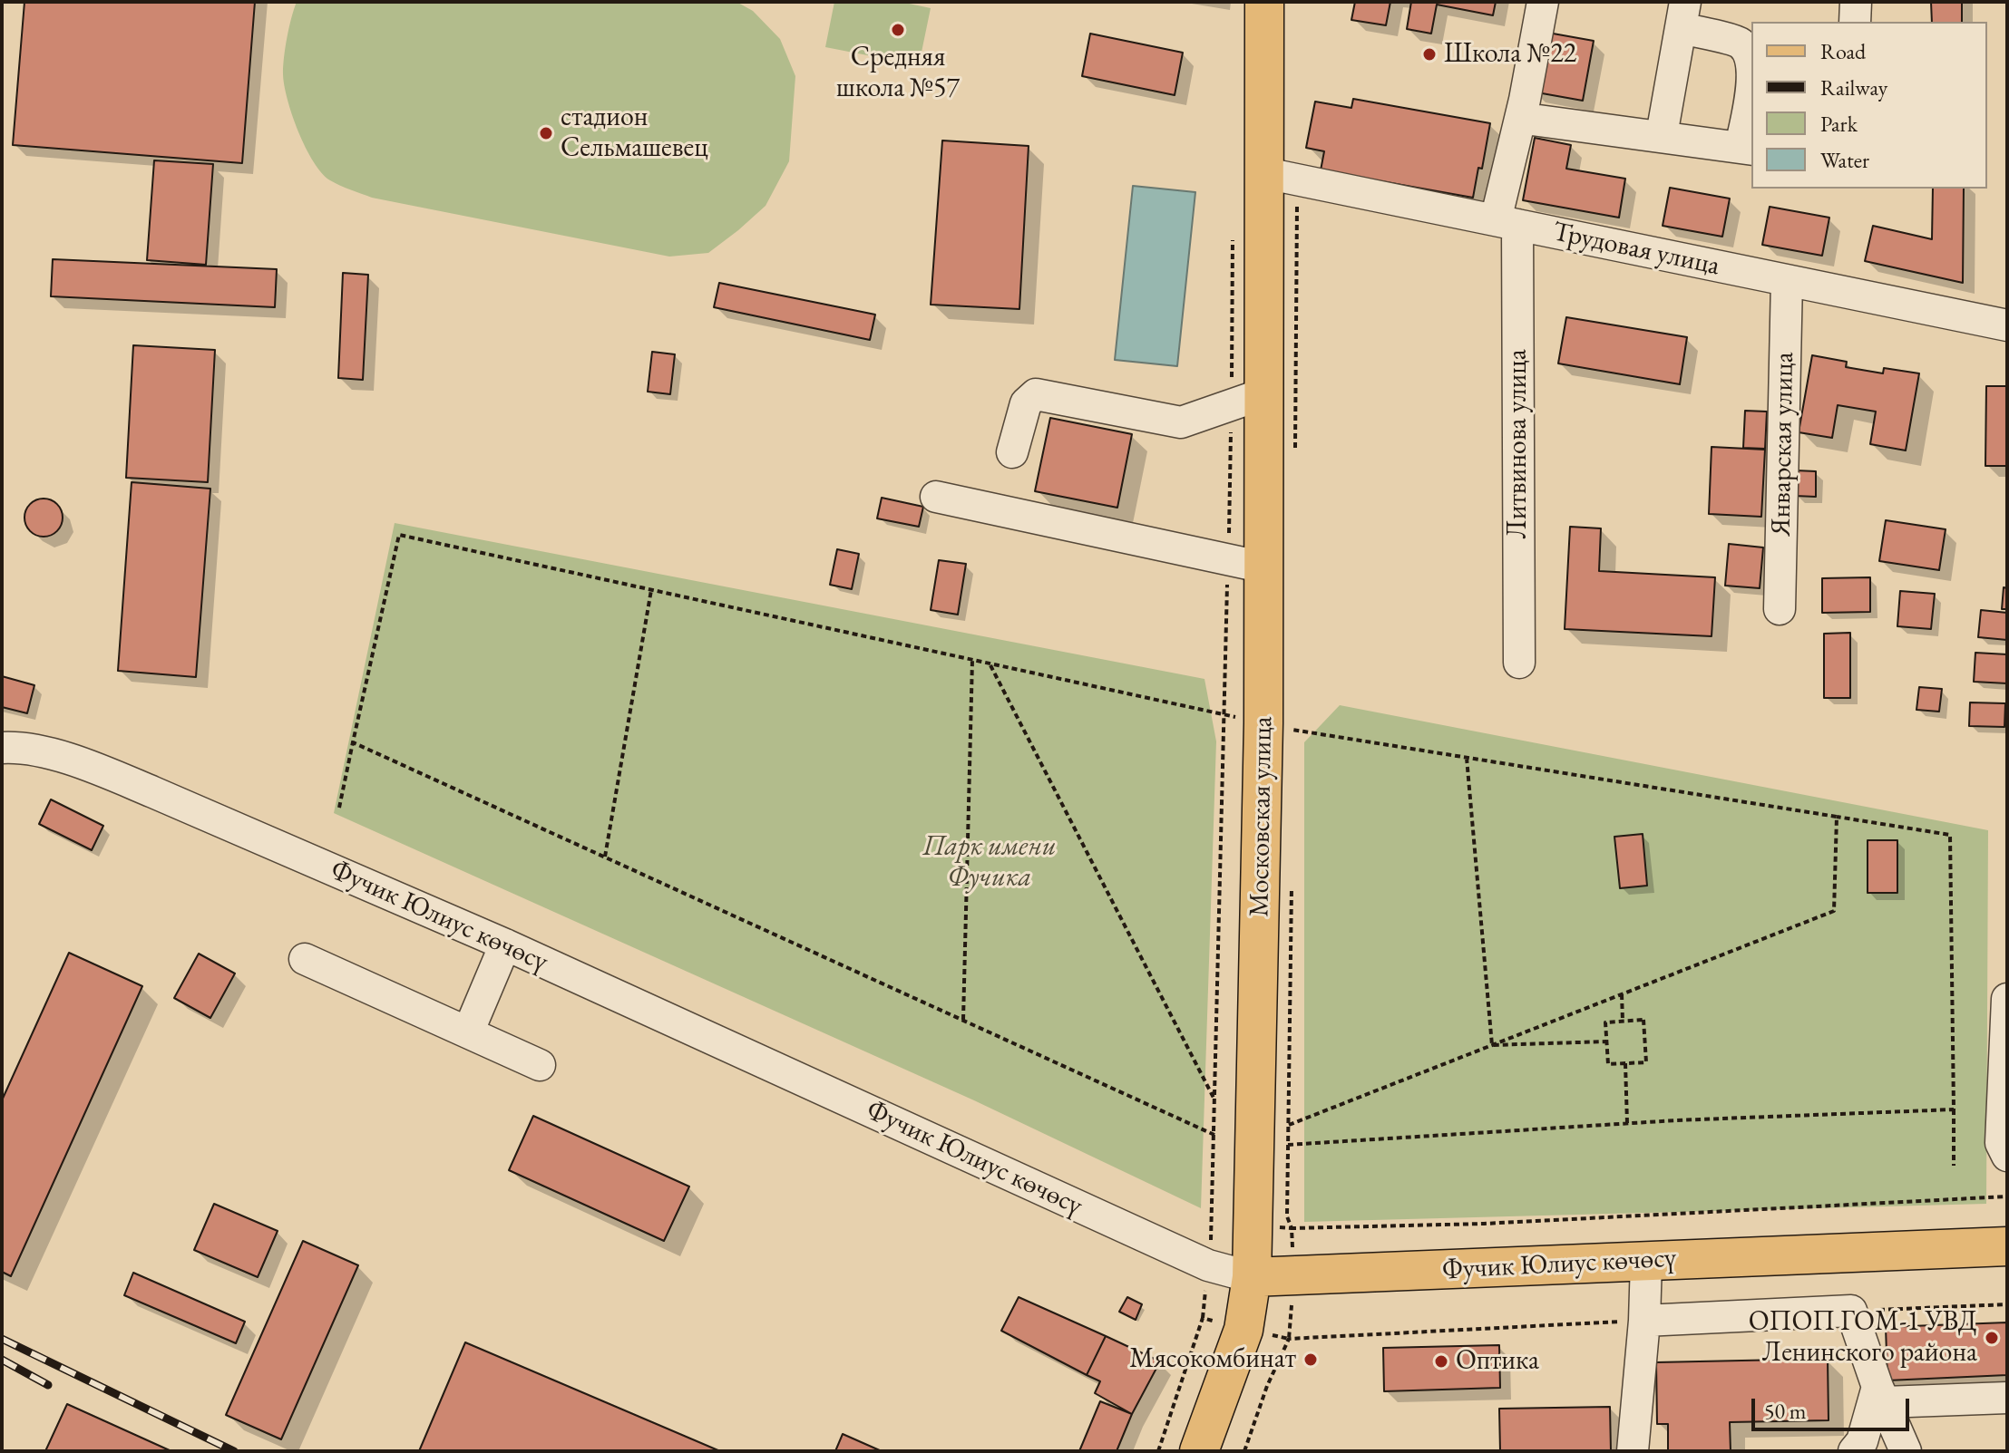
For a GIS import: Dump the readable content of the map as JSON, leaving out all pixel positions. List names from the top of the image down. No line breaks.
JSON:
{"streets":{"main road":["Московская улица","Фучик Юлиус көчөсү"],"street":["Трудовая улица","Литвинова улица","Январская улица"]},"crossings":[["Трудовая улица","Литвинова улица"],["Трудовая улица","Январская улица"],["Трудовая улица","Московская улица"],["Московская улица","Фучик Юлиус көчөсү"]],"parks":["Парк имени Фучика"],"places":["Средняя школа №57","Школа №22","стадион Сельмашевец","ОПОП ГОМ-1 УВД Ленинского района","Мясокомбинат","Оптика"],"legend":["Road","Railway","Park","Water"],"scale_bar":"50 m"}
